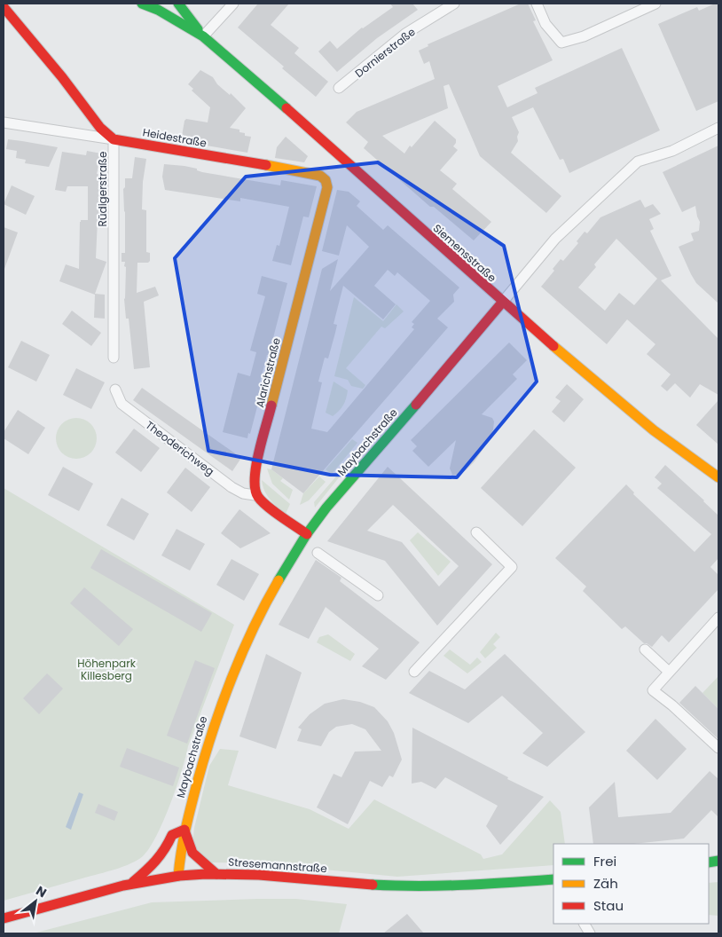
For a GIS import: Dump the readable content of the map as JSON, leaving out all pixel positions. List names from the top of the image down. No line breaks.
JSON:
{"streets":{"main road":["Heidestraße","Rüdigerstraße","Siemensstraße","Alarichstraße","Maybachstraße","Stresemannstraße"],"street":["Dornierstraße","Theoderichweg"]},"crossings":[["Heidestraße","Rüdigerstraße"],["Heidestraße","Alarichstraße"],["Siemensstraße","Maybachstraße"],["Alarichstraße","Theoderichweg"],["Maybachstraße","Stresemannstraße"]],"parks":["Höhenpark Killesberg"],"legend":["Frei","Zäh","Stau"],"north":"top right"}
